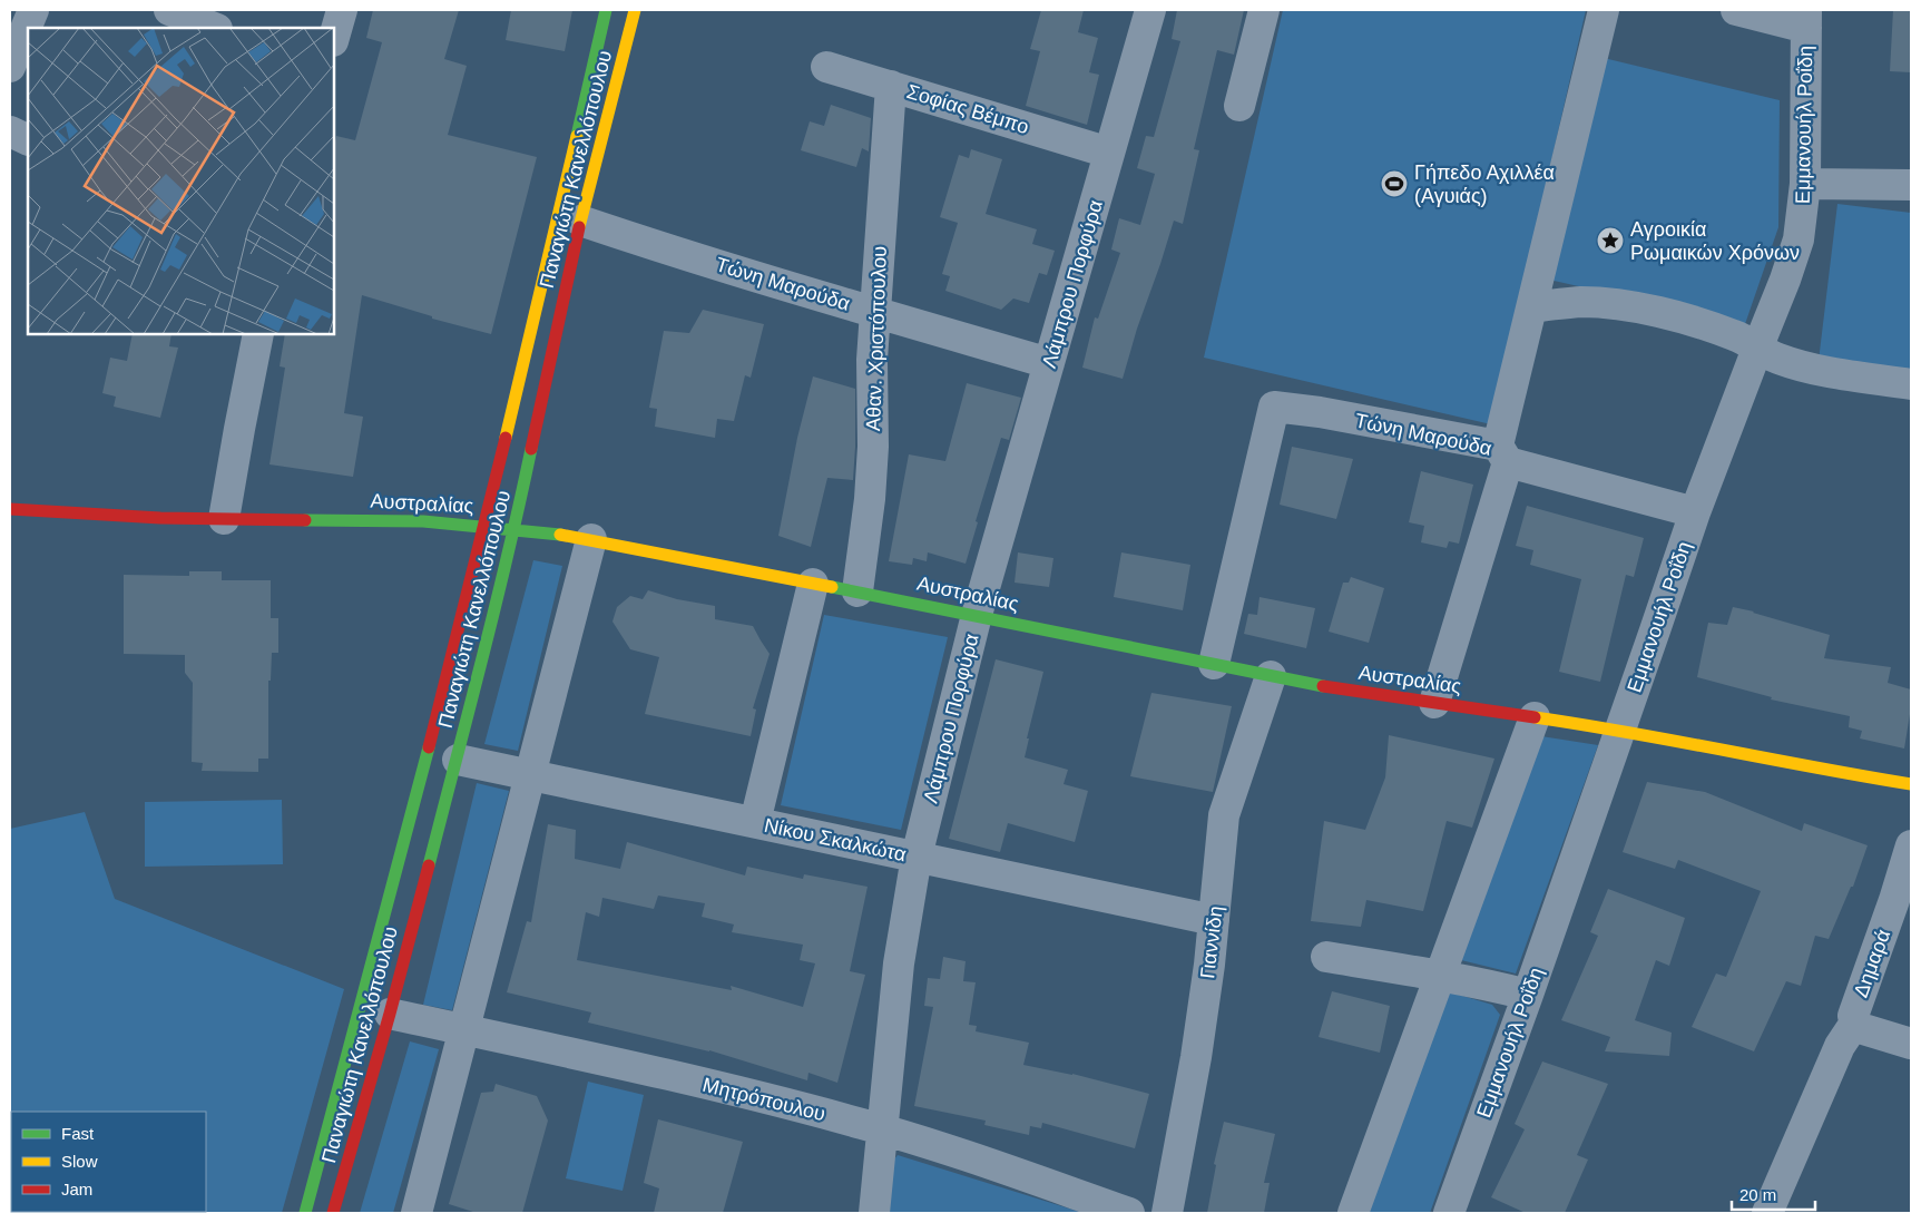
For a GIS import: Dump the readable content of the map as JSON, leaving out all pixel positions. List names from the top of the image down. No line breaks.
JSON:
{"streets":{"main road":["Παναγιώτη Κανελλόπουλου","Αυστραλίας"],"street":["Σοφίας Βέμπο","Εμμανουήλ Ροΐδη","Τώνη Μαρούδα","Λάμπρου Πορφύρα","Αθαν. Χριστόπουλου","Νίκου Σκαλκώτα","Γιαννίδη","Δημαρά","Μητρόπουλου"]},"crossings":[["Σοφίας Βέμπο","Λάμπρου Πορφύρα"],["Σοφίας Βέμπο","Αθαν. Χριστόπουλου"],["Εμμανουήλ Ροΐδη","Τώνη Μαρούδα"],["Εμμανουήλ Ροΐδη","Αυστραλίας"],["Παναγιώτη Κανελλόπουλου","Τώνη Μαρούδα"],["Παναγιώτη Κανελλόπουλου","Αυστραλίας"],["Παναγιώτη Κανελλόπουλου","Νίκου Σκαλκώτα"],["Παναγιώτη Κανελλόπουλου","Μητρόπουλου"],["Τώνη Μαρούδα","Λάμπρου Πορφύρα"],["Τώνη Μαρούδα","Αθαν. Χριστόπουλου"],["Τώνη Μαρούδα","Αυστραλίας"],["Λάμπρου Πορφύρα","Αυστραλίας"],["Λάμπρου Πορφύρα","Νίκου Σκαλκώτα"],["Λάμπρου Πορφύρα","Μητρόπουλου"],["Αθαν. Χριστόπουλου","Αυστραλίας"],["Αυστραλίας","Γιαννίδη"],["Νίκου Σκαλκώτα","Γιαννίδη"]],"places":{"sports":["Γήπεδο Αχιλλέα (Αγυιάς)"],"place":["Αγροικία Ρωμαικών Χρόνων"]},"legend":["Fast","Slow","Jam"],"scale_bar":"20 m"}
